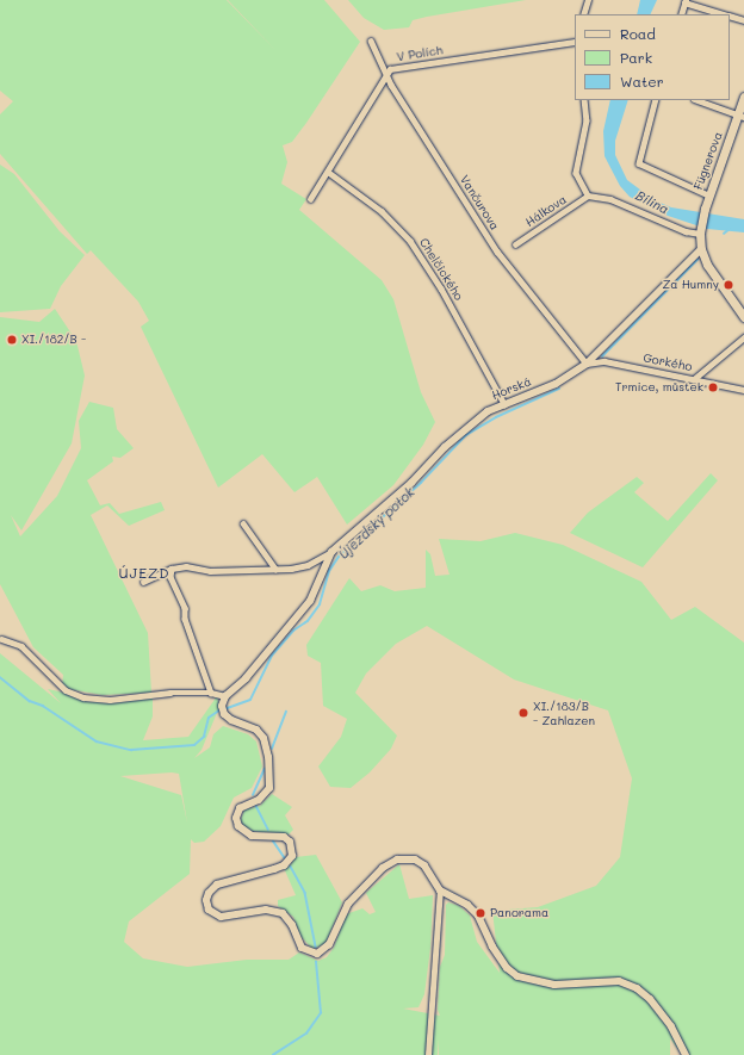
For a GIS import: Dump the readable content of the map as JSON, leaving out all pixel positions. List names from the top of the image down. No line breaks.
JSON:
{"streets":{"main road":["Fügnerova"],"street":["V Polích","Vančurova","Hálkova","Chelčického","Gorkého","Horská"]},"crossings":[["V Polích","Vančurova"],["V Polích","Chelčického"],["Fügnerova","Horská"],["Vančurova","Gorkého"],["Vančurova","Horská"],["Chelčického","Horská"],["Gorkého","Horská"]],"districts":["ÚJEZD"],"water":["Bílina","Újezdský potok"],"places":["Za Humny","XI./182/B -","Trmice, můstek","XI./183/B - Zahlazen","Panorama"],"legend":["Road","Park","Water"]}
